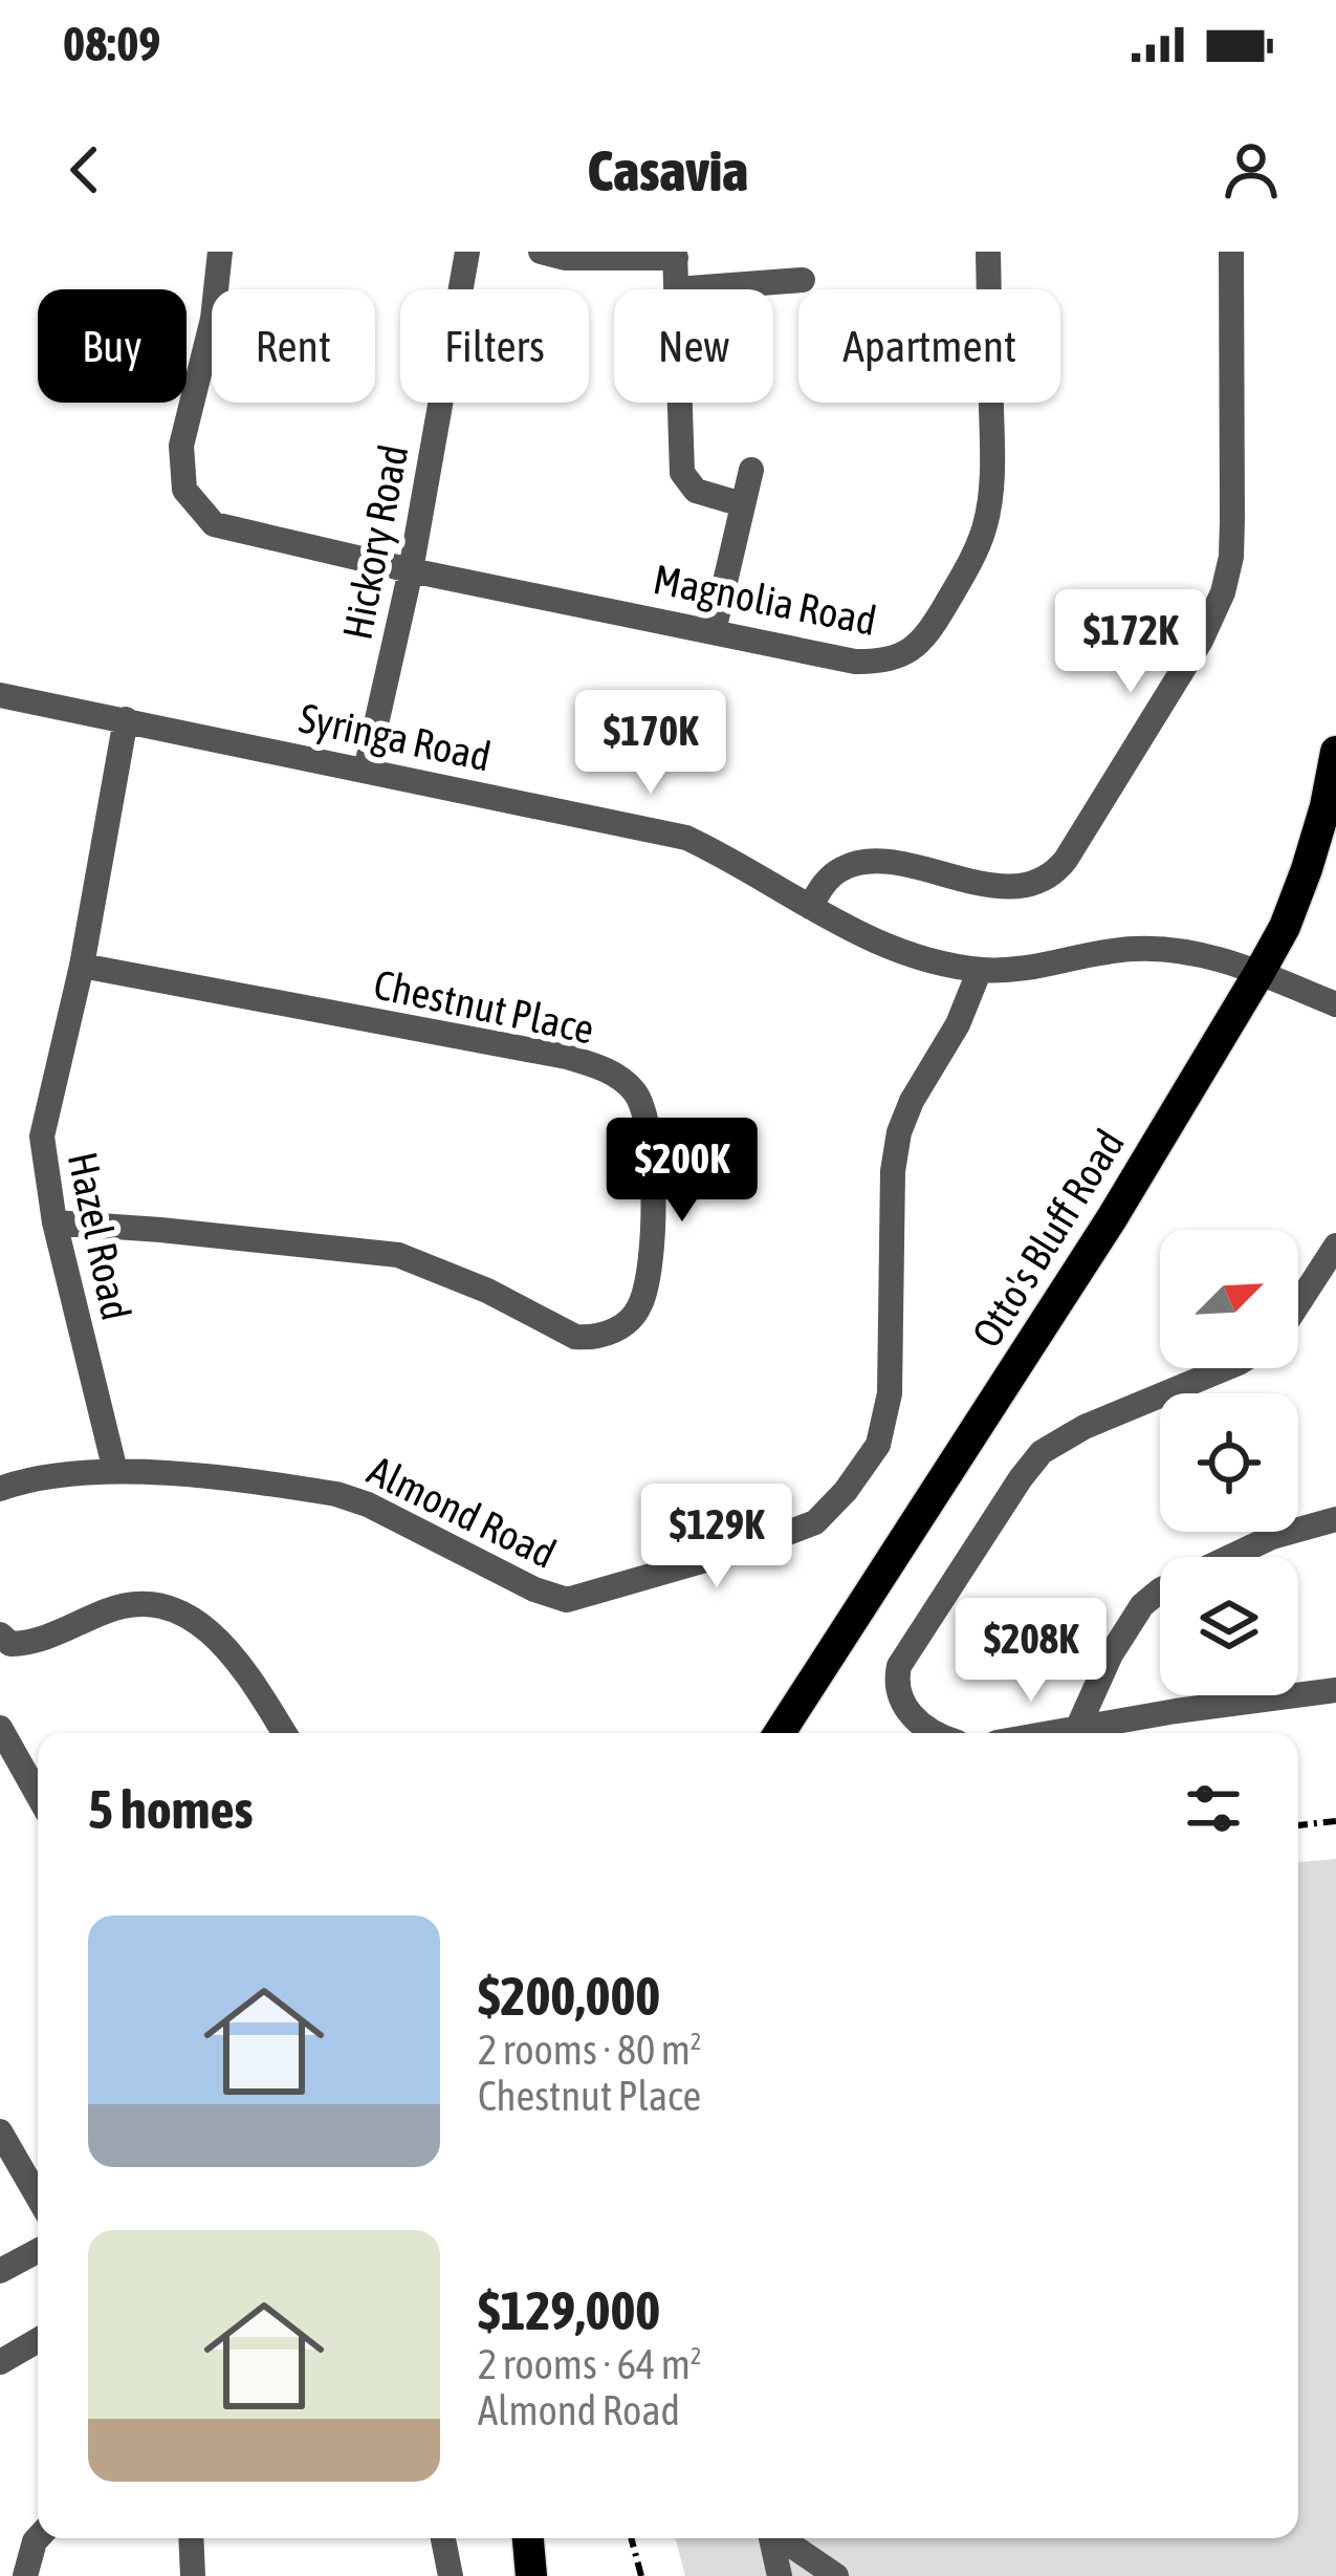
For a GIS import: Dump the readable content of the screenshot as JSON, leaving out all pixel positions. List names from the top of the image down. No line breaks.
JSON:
{"streets":{"main road":["Otto's Bluff Road"],"street":["Hickory Road","Magnolia Road","Syringa Road","Chestnut Place","Hazel Road","Almond Road"]},"crossings":[["Hickory Road","Magnolia Road"],["Hickory Road","Syringa Road"],["Syringa Road","Hazel Road"],["Syringa Road","Otto's Bluff Road"],["Syringa Road","Almond Road"],["Chestnut Place","Hazel Road"],["Hazel Road","Almond Road"]],"north":"top right","page":{"status":"08:09","header":"Casavia","chip":["Buy","Rent","Filters","New","Apartment"],"price":["$172K","$170K","$200K","$129K","$208K"],"heading":"5 homes","list":[{"name":"$200,000","note":"2 rooms · 80 m² · Chestnut Place"},{"name":"$129,000","note":"2 rooms · 64 m² · Almond Road"}]}}
